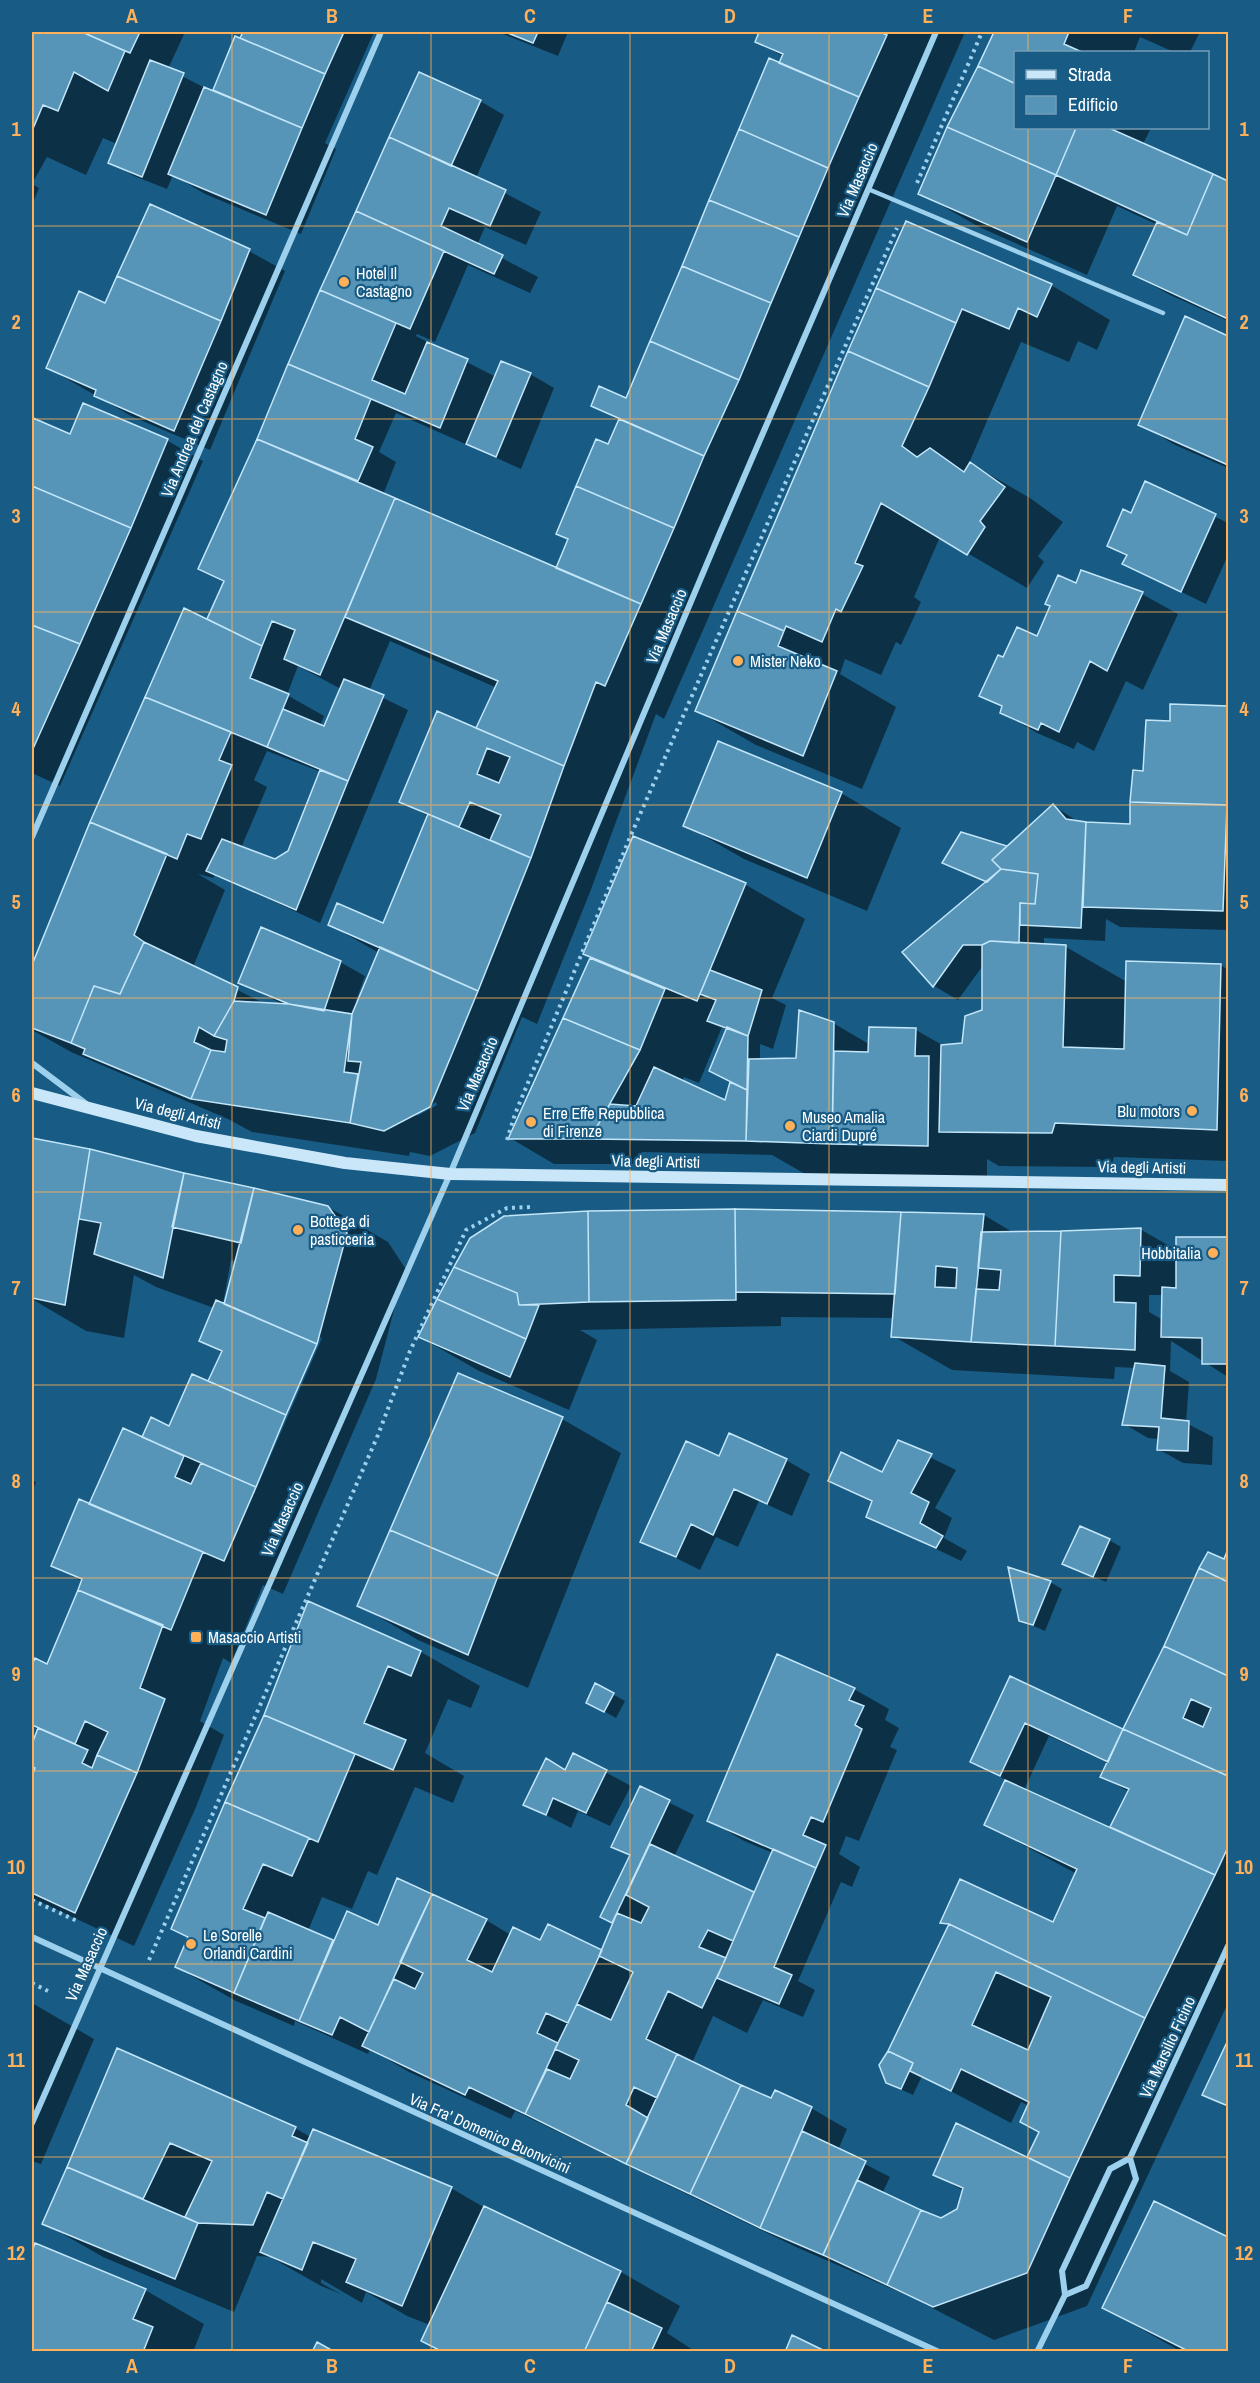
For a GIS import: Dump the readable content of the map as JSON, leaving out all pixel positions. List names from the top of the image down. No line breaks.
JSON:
{"streets":{"street":["Via Masaccio","Via Andrea del Castagno","Via degli Artisti","Via Marsilio Ficino","Via Fra' Domenico Buonvicini"]},"crossings":[["Via Masaccio","Via degli Artisti"],["Via Masaccio","Via Fra' Domenico Buonvicini"]],"places":{"other":["Hotel Il Castagno","Mister Neko","Blu motors","Erre Effe Repubblica di Firenze","Museo Amalia Ciardi Dupré","Bottega di pasticceria","Hobbitalia","Le Sorelle Orlandi Cardini"],"transit":["Masaccio Artisti"]},"legend":["Strada","Edificio"],"grid":{"columns":["A","B","C","D","E","F"],"rows":["1","2","3","4","5","6","7","8","9","10","11","12"]}}
